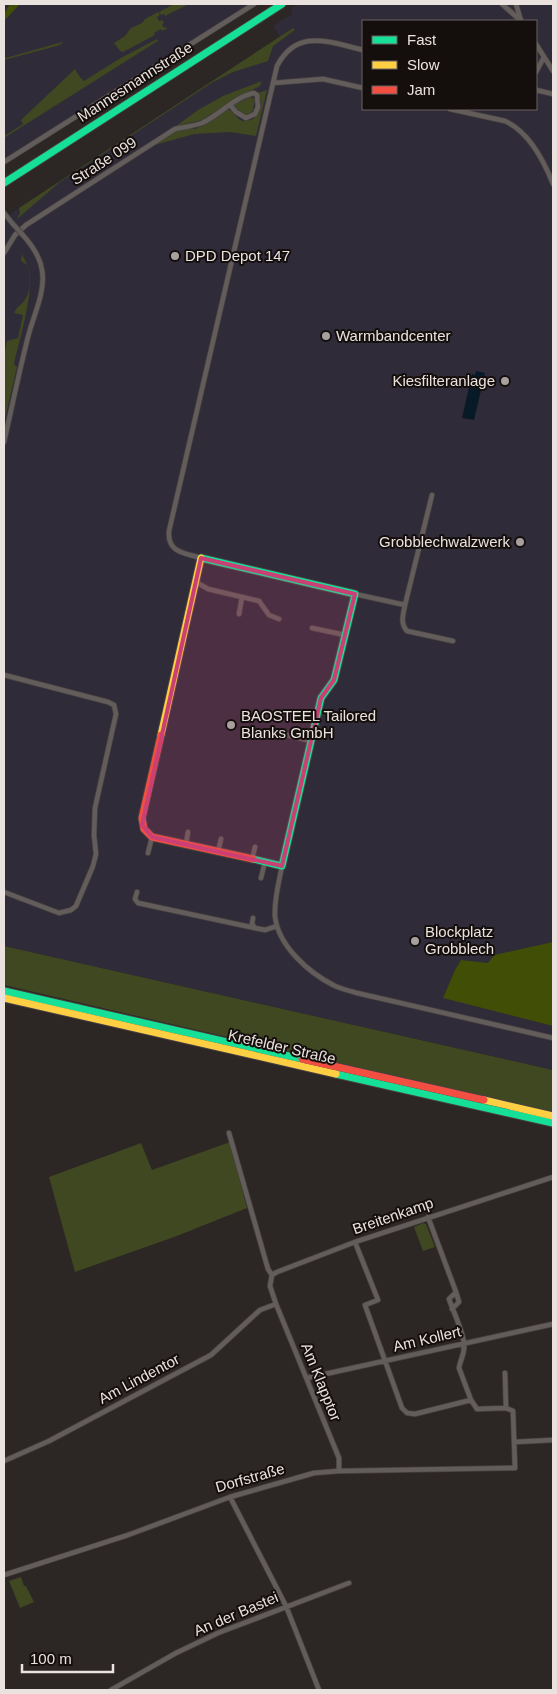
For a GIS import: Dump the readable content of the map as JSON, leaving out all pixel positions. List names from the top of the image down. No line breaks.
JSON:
{"streets":{"main road":["Mannesmannstraße","Krefelder Straße"],"street":["Straße 099","Breitenkamp","Am Kollert","Am Lindentor","Am Klapptor","Dorfstraße","An der Bastei"]},"crossings":[["Am Kollert","Am Klapptor"],["Am Lindentor","Am Klapptor"],["Am Klapptor","Dorfstraße"]],"places":["DPD Depot 147","Warmbandcenter","Kiesfilteranlage","Grobblechwalzwerk","BAOSTEEL Tailored Blanks GmbH","Blockplatz Grobblech"],"legend":["Fast","Slow","Jam"],"scale_bar":"100 m"}
